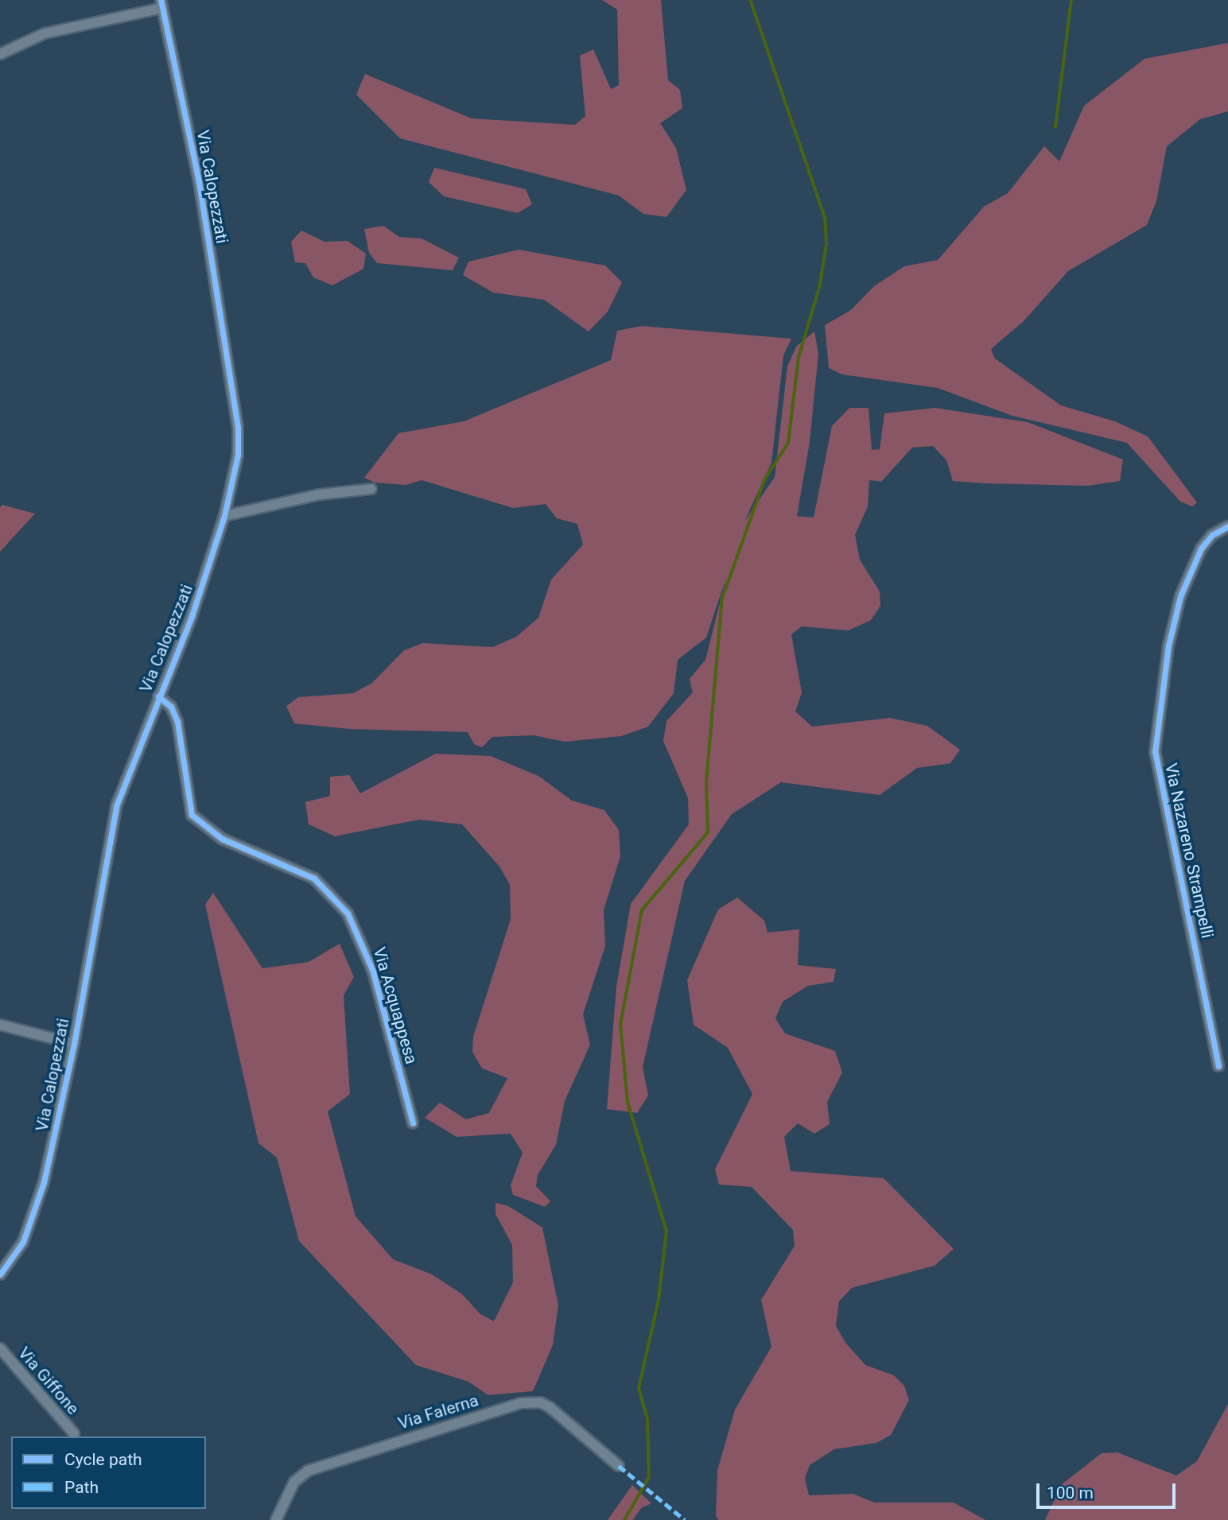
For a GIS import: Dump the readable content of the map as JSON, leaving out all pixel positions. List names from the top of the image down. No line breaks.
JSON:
{"streets":{"street":["Via Calopezzati","Via Nazareno Strampelli","Via Acquappesa","Via Giffone","Via Falerna"]},"crossings":[["Via Calopezzati","Via Acquappesa"]],"legend":["Cycle path","Path"],"scale_bar":"100 m"}
